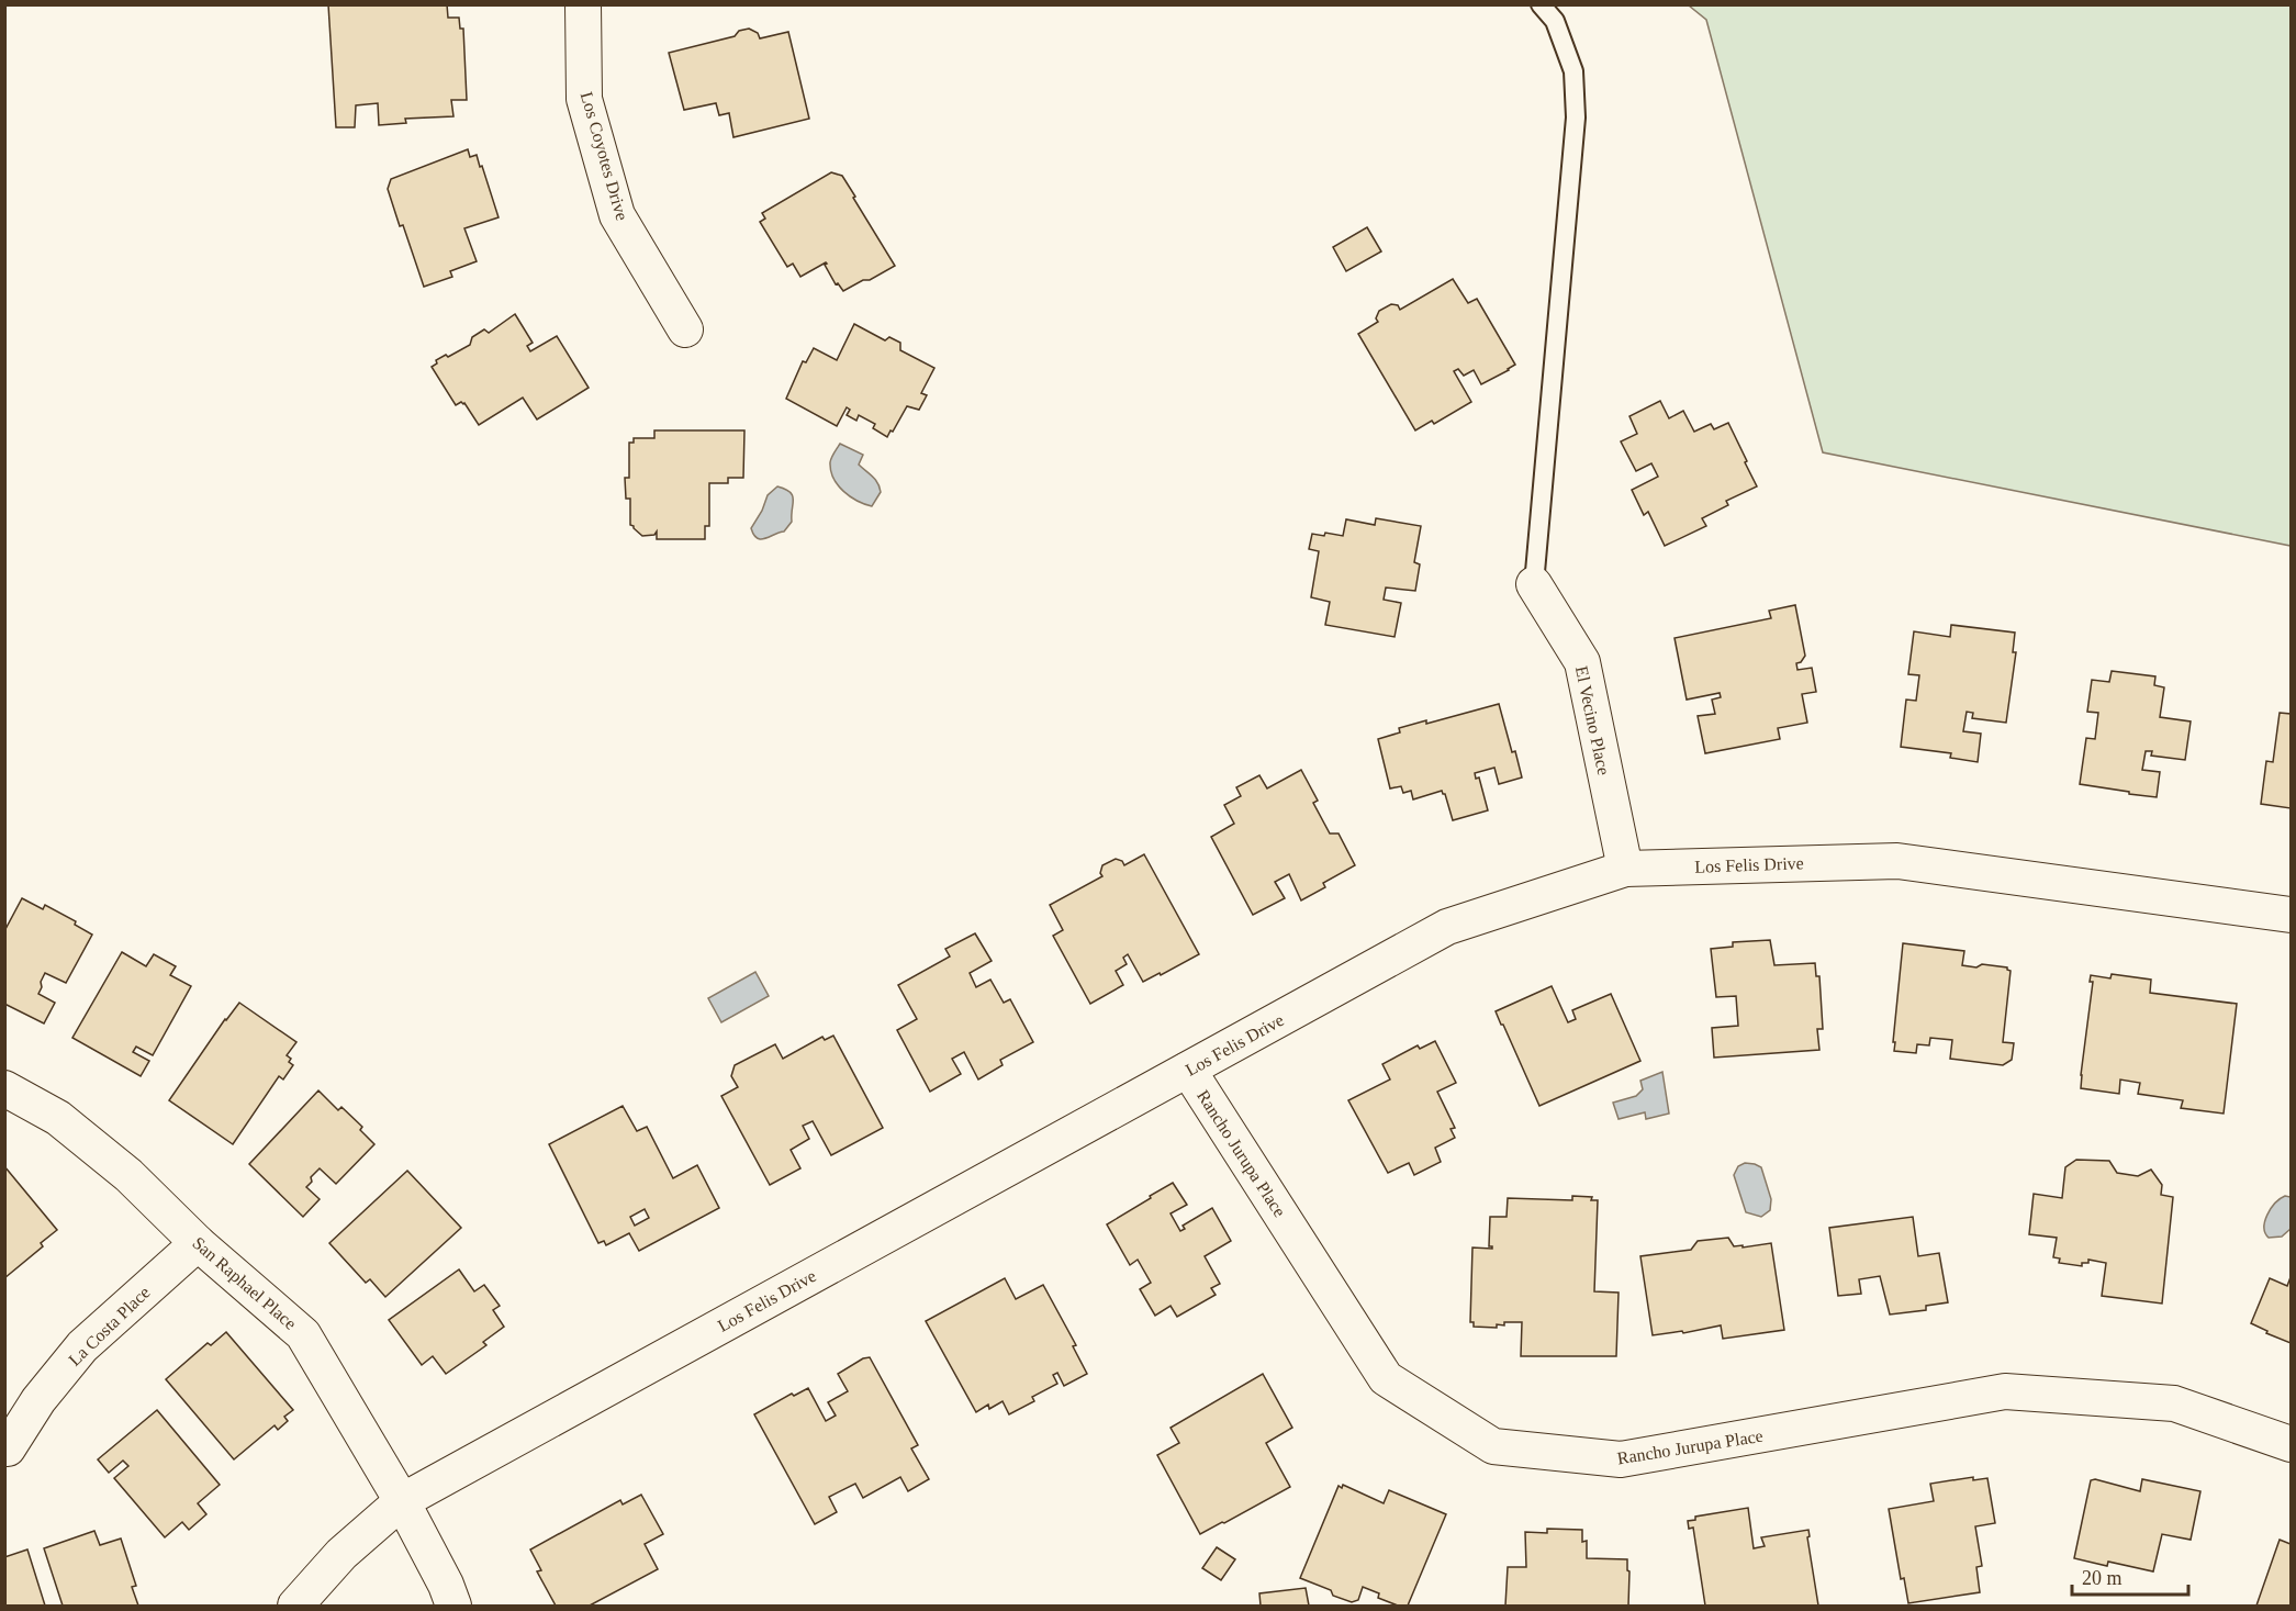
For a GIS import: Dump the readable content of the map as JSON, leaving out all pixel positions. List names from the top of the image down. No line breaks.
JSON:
{"streets":{"street":["Los Coyotes Drive","El Vecino Place","Los Felis Drive","Rancho Jurupa Place","San Raphael Place","La Costa Place"]},"crossings":[["El Vecino Place","Los Felis Drive"],["Los Felis Drive","Rancho Jurupa Place"],["Los Felis Drive","San Raphael Place"],["San Raphael Place","La Costa Place"]],"scale_bar":"20 m"}
